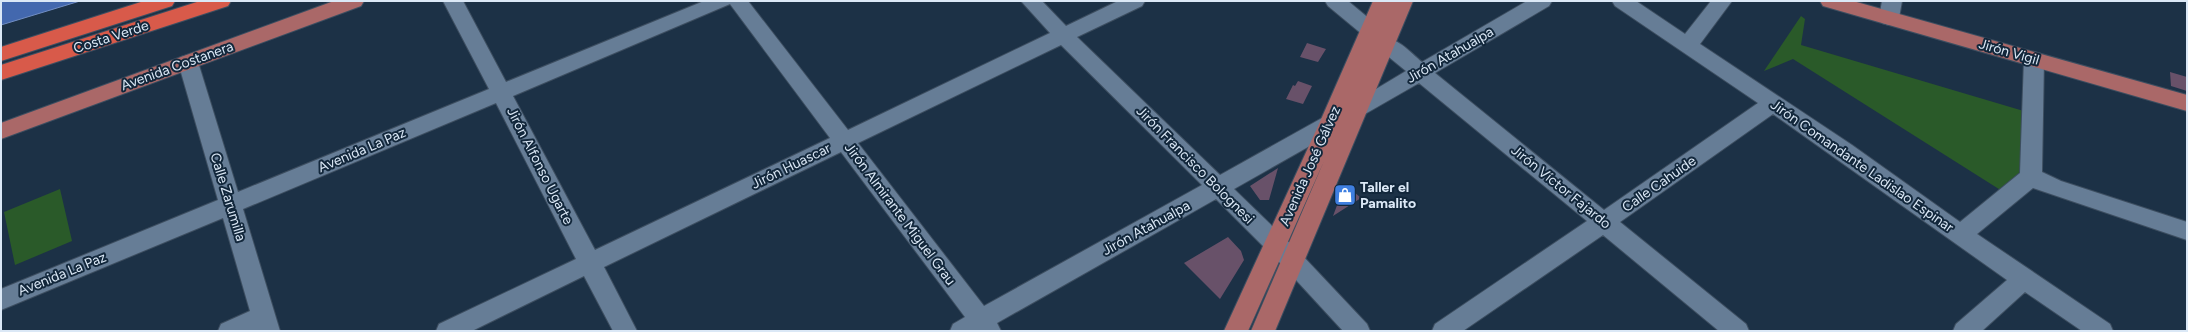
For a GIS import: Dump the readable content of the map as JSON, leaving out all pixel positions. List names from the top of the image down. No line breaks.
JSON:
{"streets":{"highway":["Costa Verde"],"main road":["Jirón Vigil","Avenida Costanera","Avenida José Gálvez"],"street":["Jirón Atahualpa","Avenida La Paz","Jirón Francisco Bolognesi","Jirón Alfonso Ugarte","Jirón Huascar","Jirón Comandante Ladislao Espinar","Calle Cahuide","Jirón Víctor Fajardo","Calle Zarumilla","Jirón Almirante Miguel Grau"]},"crossings":[["Jirón Atahualpa","Jirón Francisco Bolognesi"],["Jirón Atahualpa","Avenida José Gálvez"],["Jirón Atahualpa","Jirón Víctor Fajardo"],["Jirón Atahualpa","Jirón Almirante Miguel Grau"],["Avenida Costanera","Calle Zarumilla"],["Avenida La Paz","Jirón Alfonso Ugarte"],["Avenida La Paz","Calle Zarumilla"],["Jirón Francisco Bolognesi","Jirón Huascar"],["Jirón Francisco Bolognesi","Avenida José Gálvez"],["Jirón Alfonso Ugarte","Jirón Huascar"],["Jirón Huascar","Jirón Almirante Miguel Grau"],["Avenida José Gálvez","Jirón Víctor Fajardo"],["Jirón Comandante Ladislao Espinar","Calle Cahuide"],["Calle Cahuide","Jirón Víctor Fajardo"]],"places":{"shop":["Taller el Pamalito"]}}
